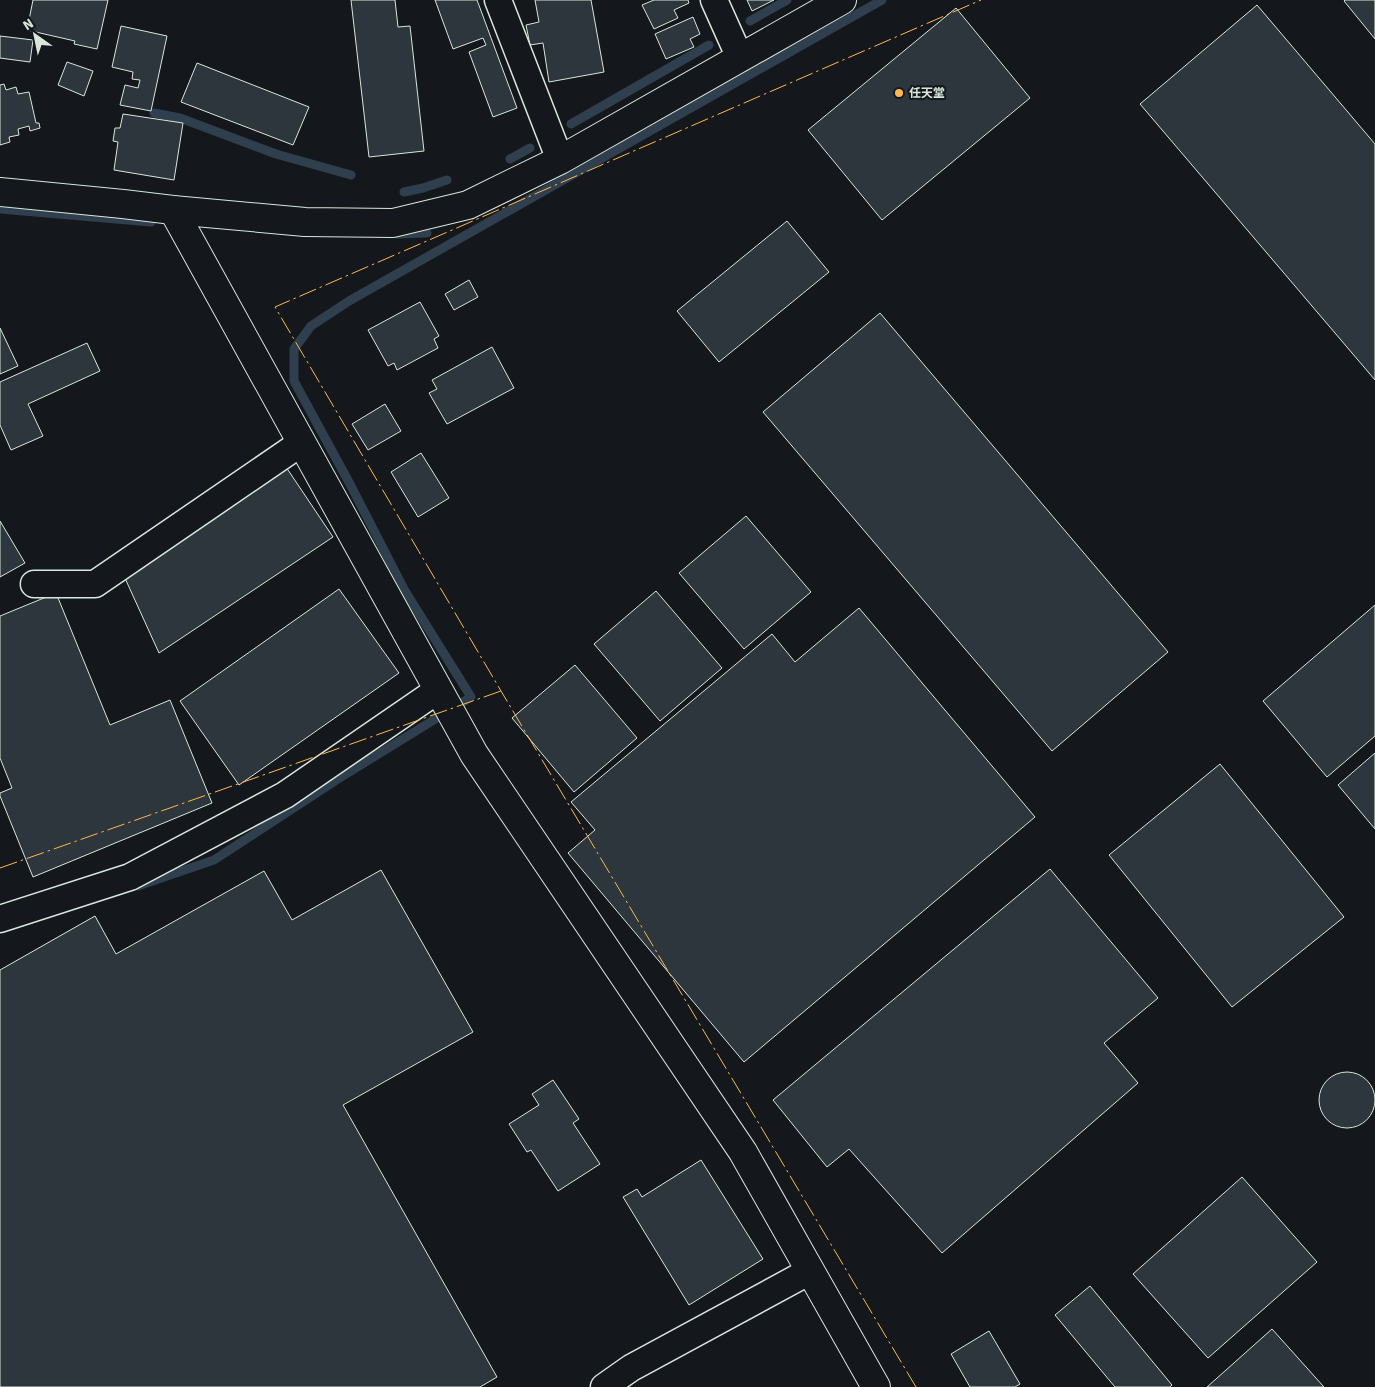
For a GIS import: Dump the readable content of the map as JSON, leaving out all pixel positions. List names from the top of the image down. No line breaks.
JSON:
{"places":["任天堂"],"north":"top left"}
